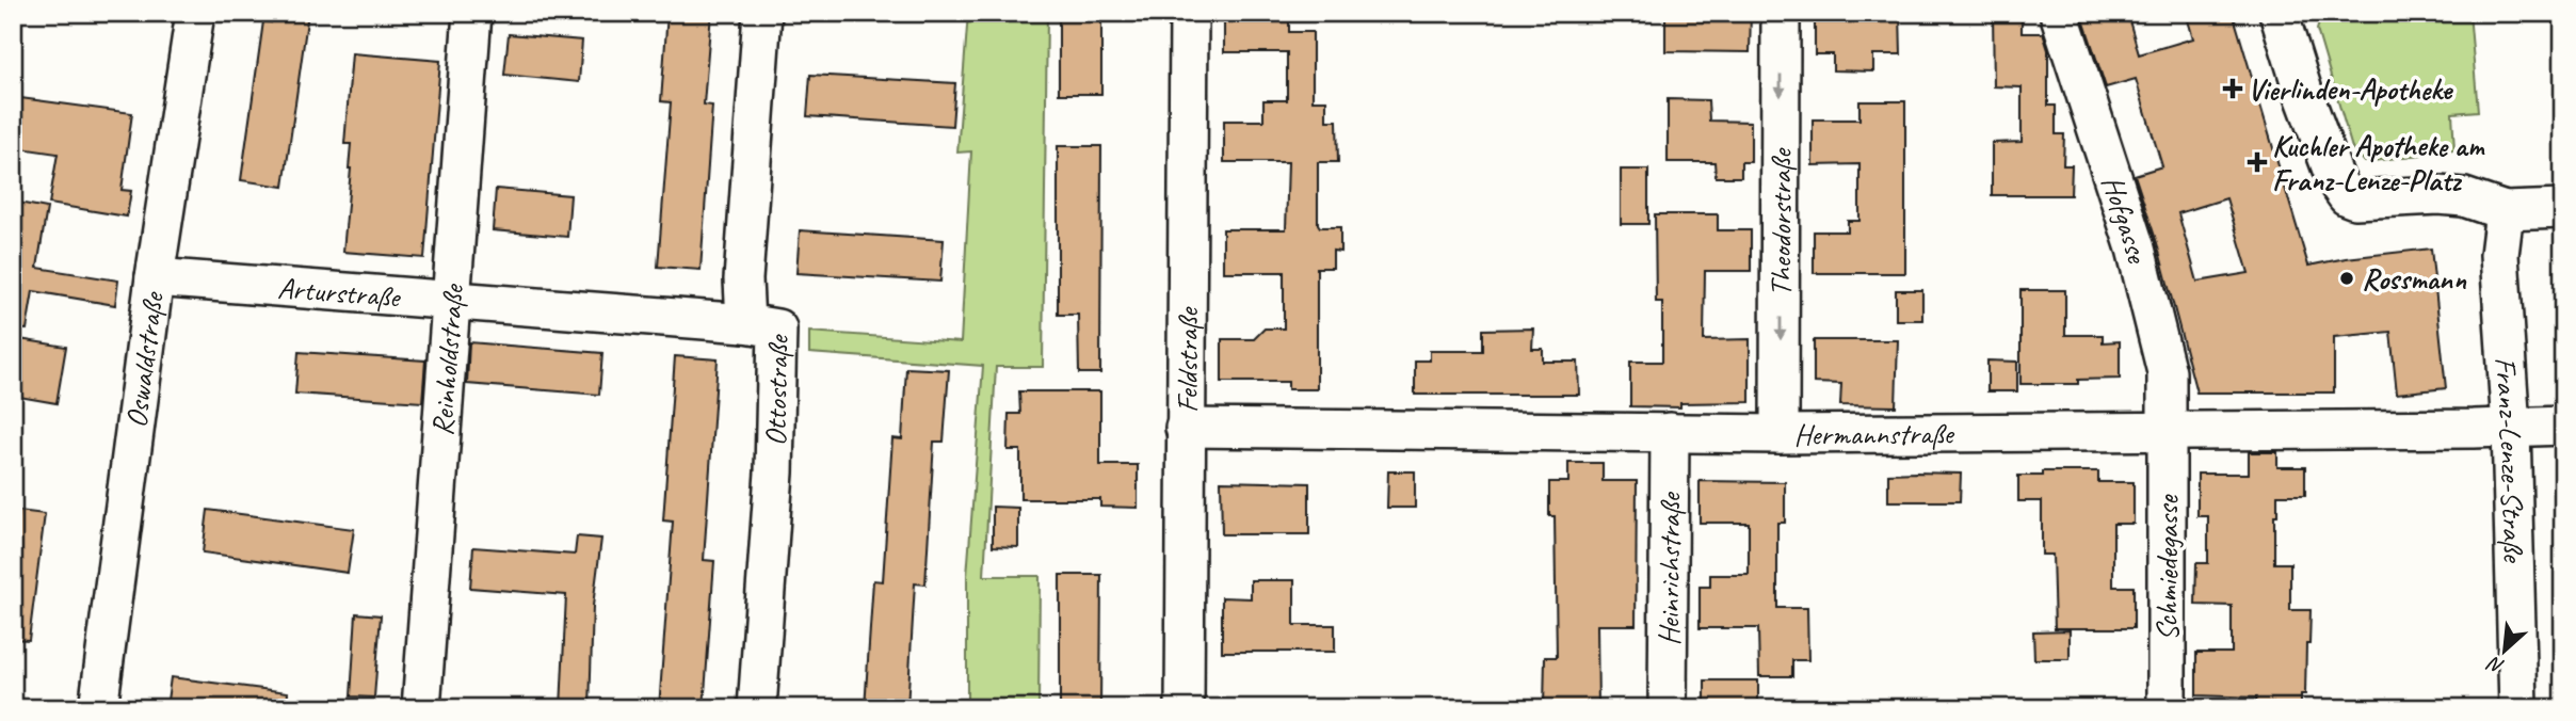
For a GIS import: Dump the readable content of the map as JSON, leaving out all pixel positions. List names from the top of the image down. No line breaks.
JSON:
{"streets":{"street":["Hofgasse","Theodorstraße","Arturstraße","Oswaldstraße","Reinholdstraße","Feldstraße","Ottostraße","Hermannstraße","Franz-Lenze-Straße","Schmiedegasse","Heinrichstraße"]},"crossings":[["Hofgasse","Hermannstraße"],["Hofgasse","Schmiedegasse"],["Theodorstraße","Hermannstraße"],["Arturstraße","Oswaldstraße"],["Arturstraße","Reinholdstraße"],["Arturstraße","Ottostraße"],["Feldstraße","Hermannstraße"],["Hermannstraße","Franz-Lenze-Straße"],["Hermannstraße","Schmiedegasse"],["Hermannstraße","Heinrichstraße"]],"one_way":["Theodorstraße"],"places":{"health":["Vierlinden-Apotheke","Kuchler Apotheke am Franz-Lenze-Platz"],"other":["Rossmann"]},"north":"bottom left"}
